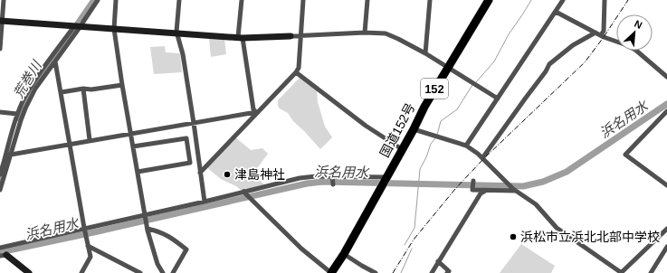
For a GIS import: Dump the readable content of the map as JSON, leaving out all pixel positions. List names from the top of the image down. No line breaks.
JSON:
{"streets":{"highway":["152","国道152号"]},"water":["荒巻川","浜名用水"],"places":["津島神社","浜松市立浜北北部中学校"],"north":"top right"}
